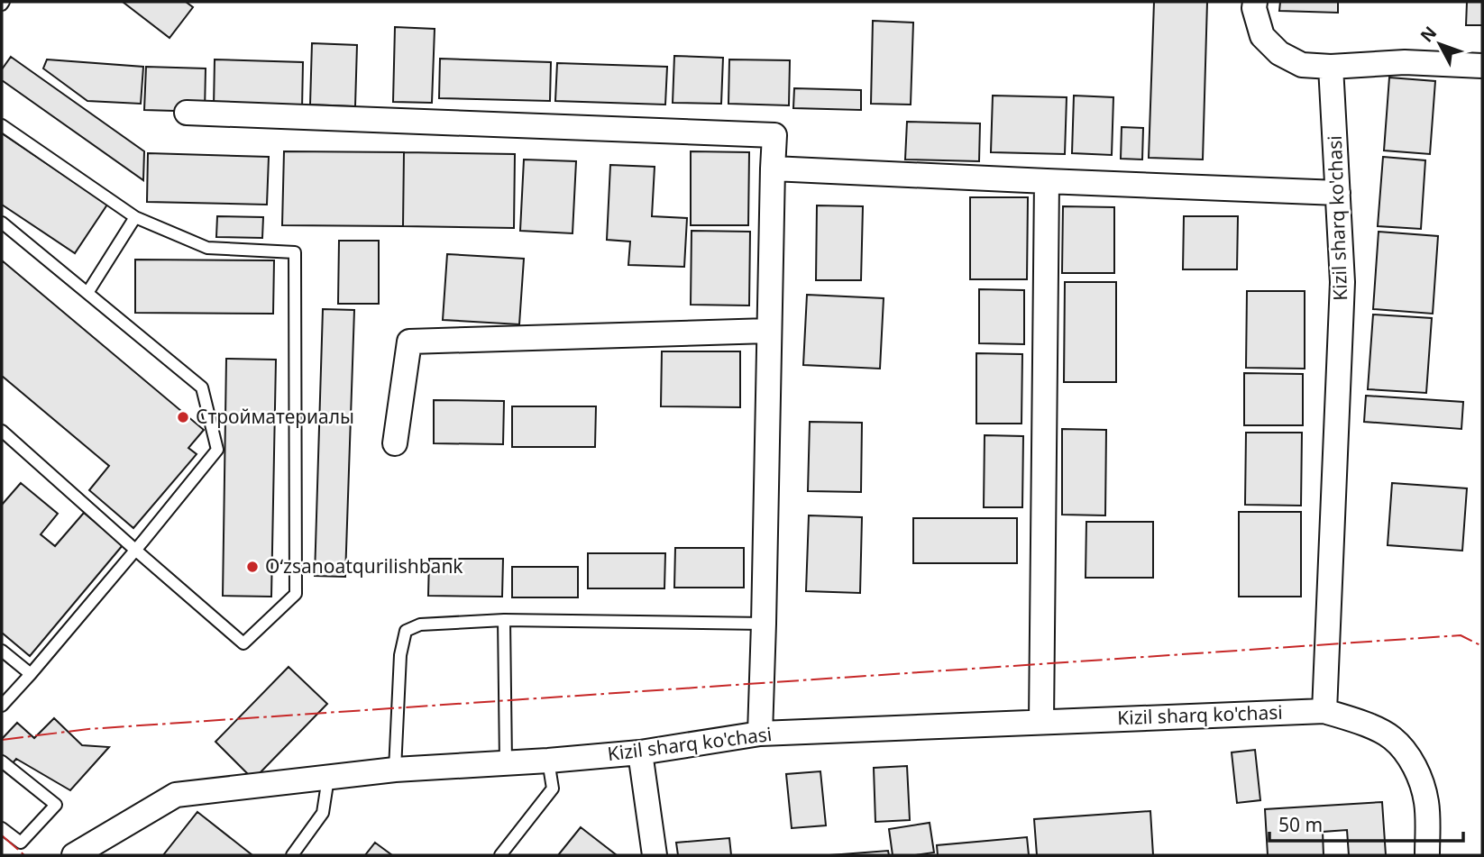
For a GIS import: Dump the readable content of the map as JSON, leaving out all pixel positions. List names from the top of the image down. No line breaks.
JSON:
{"streets":{"street":["Kizil sharq ko'chasi"]},"places":["Стройматериалы","Oʻzsanoatqurilishbank"],"scale_bar":"50 m","north":"top left"}
